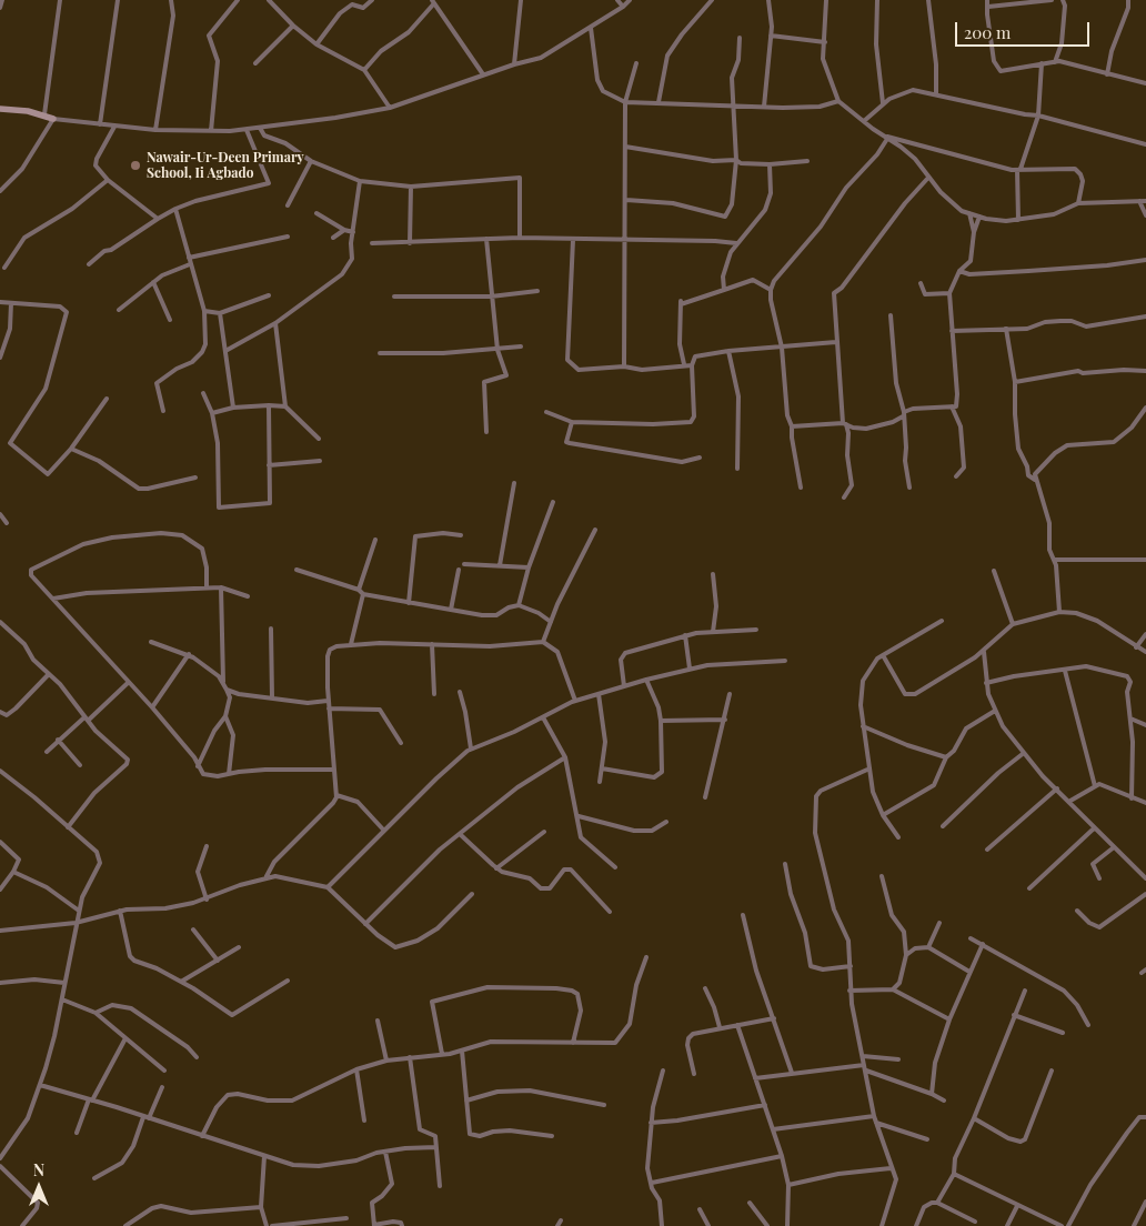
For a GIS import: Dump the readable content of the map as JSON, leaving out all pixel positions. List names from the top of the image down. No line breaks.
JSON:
{"places":["Nawair-Ur-Deen Primary School, Ii Agbado"],"scale_bar":"200 m","north":"top"}
